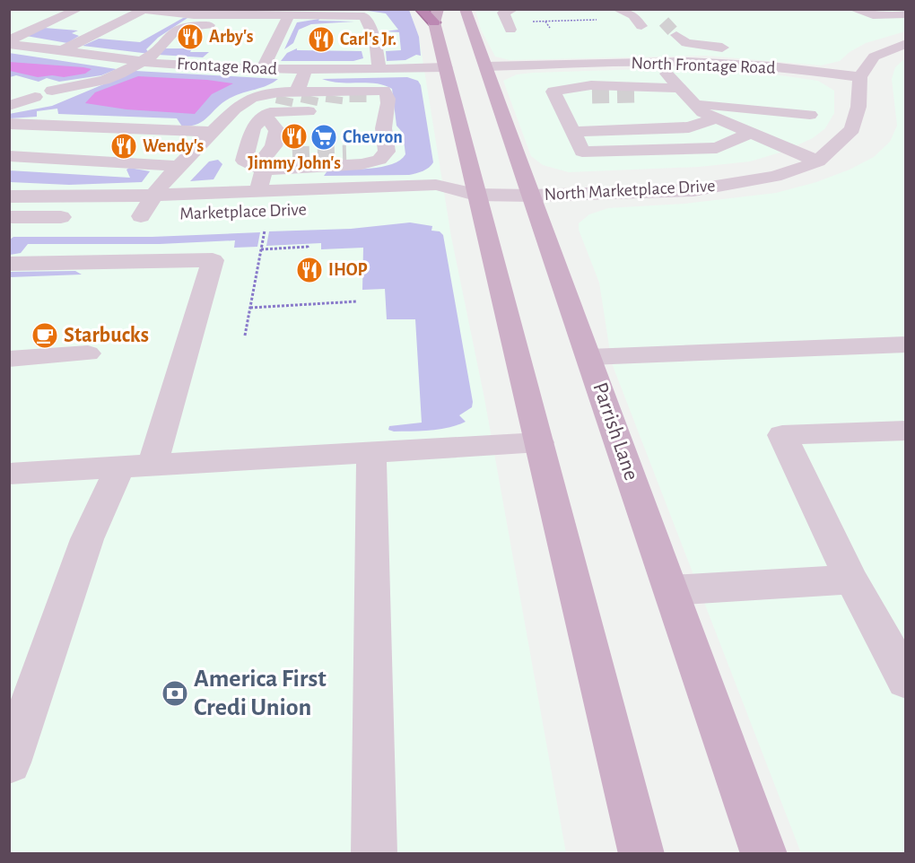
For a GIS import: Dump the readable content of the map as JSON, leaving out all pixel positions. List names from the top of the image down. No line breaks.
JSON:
{"streets":{"main road":["Parrish Lane"],"street":["North Frontage Road","Frontage Road","North Marketplace Drive","Marketplace Drive"]},"crossings":[["North Frontage Road","North Marketplace Drive"],["North Frontage Road","Parrish Lane"],["North Marketplace Drive","Marketplace Drive"],["North Marketplace Drive","Parrish Lane"],["Marketplace Drive","Parrish Lane"]],"places":{"restaurant":["Arby's","Carl's Jr.","Jimmy John's","Wendy's","IHOP"],"supermarket":["Chevron"],"cafe":["Starbucks"],"bank":["America First Credi Union"]}}
